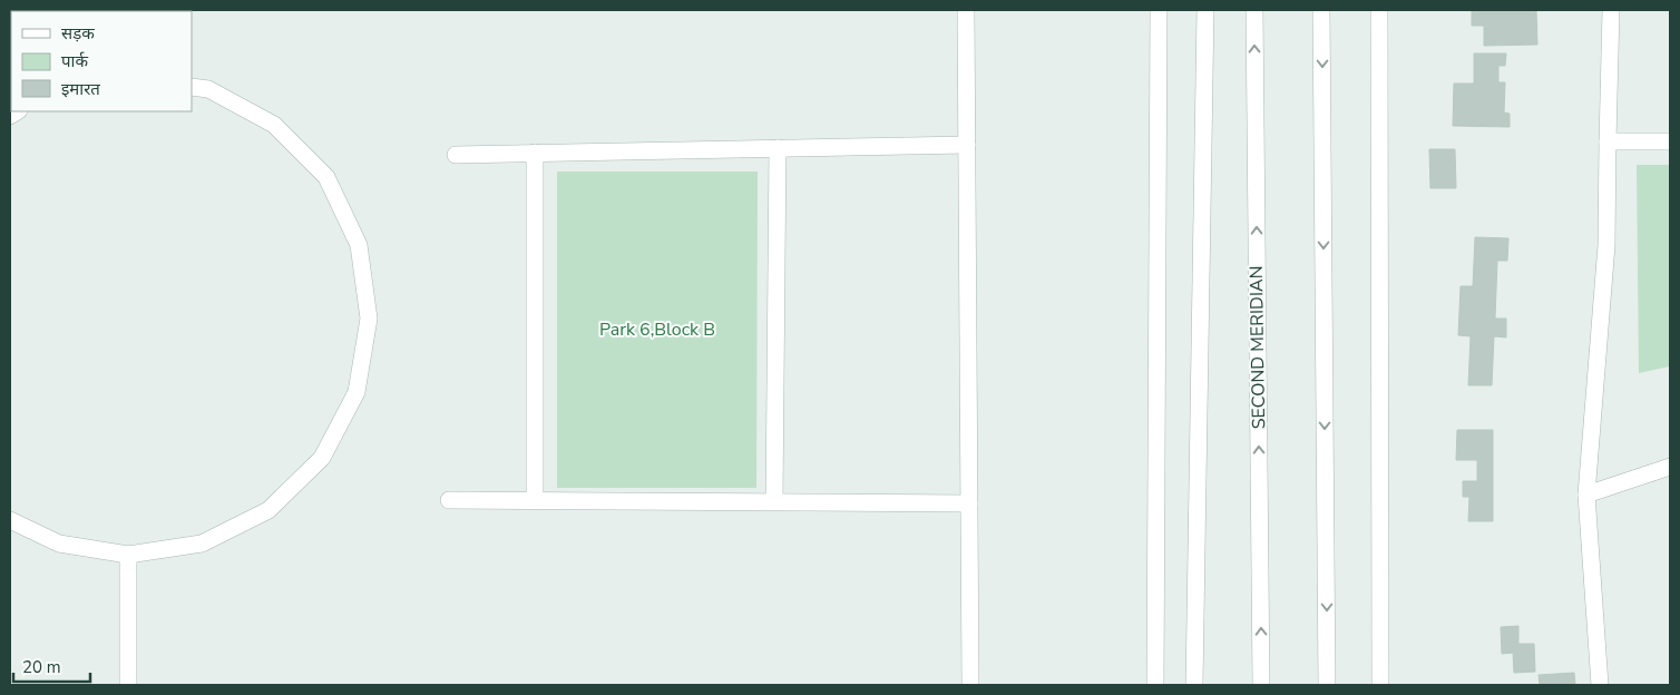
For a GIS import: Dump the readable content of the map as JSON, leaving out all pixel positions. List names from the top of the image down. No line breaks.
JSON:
{"streets":{"street":["SECOND MERIDIAN"]},"parks":["Park 6,Block B"],"legend":["सड़क","पार्क","इमारत"],"scale_bar":"20 m"}
